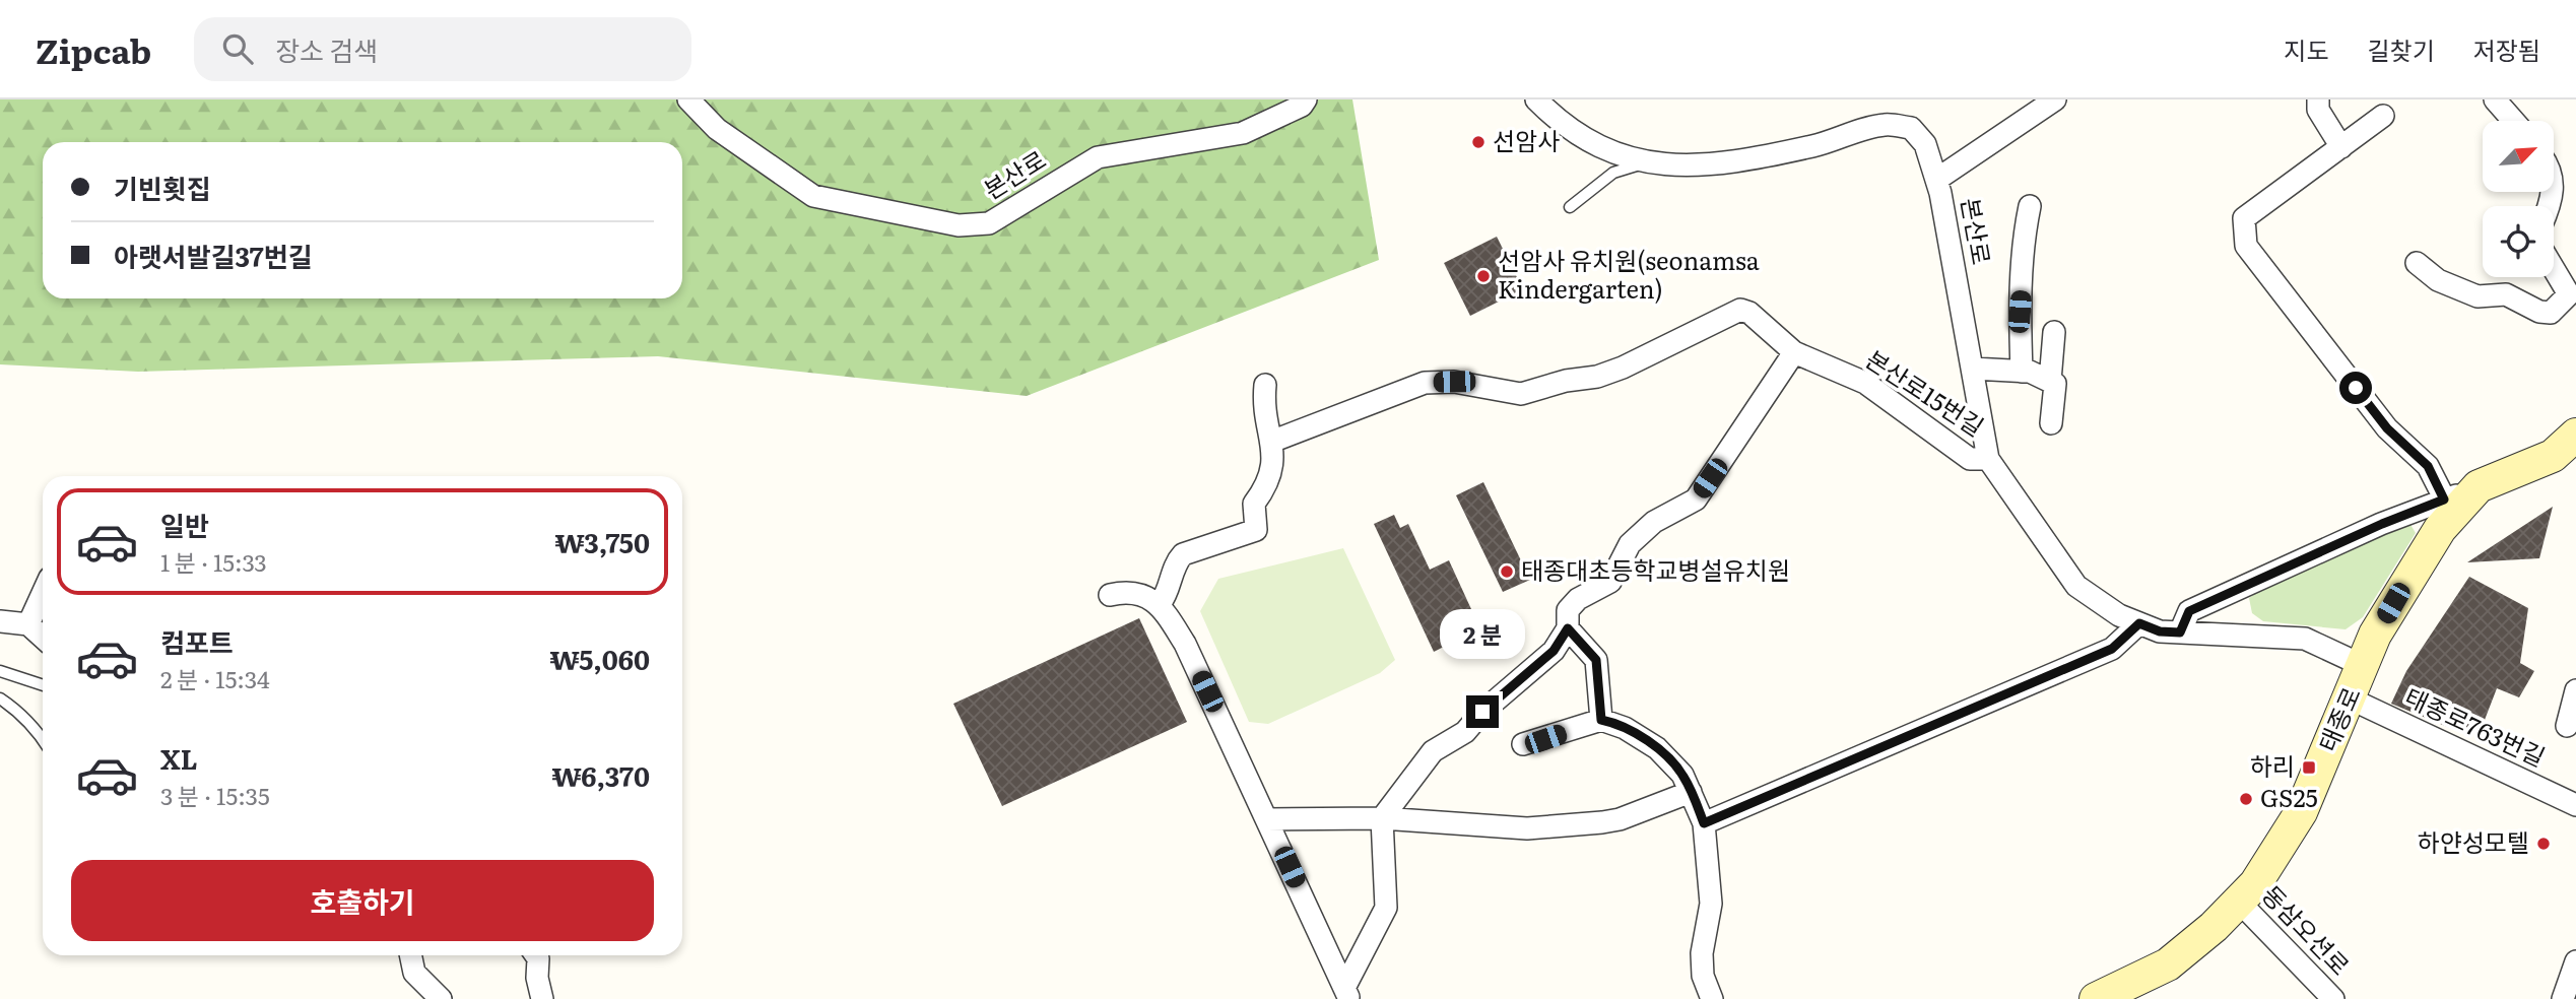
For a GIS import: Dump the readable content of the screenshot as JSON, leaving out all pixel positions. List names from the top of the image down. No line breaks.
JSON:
{"streets":{"main road":["태종로"],"street":["본산로","본산로15번길","태종로763번길","동삼오션로"]},"crossings":[["본산로","본산로15번길"],["본산로","태종로"],["태종로","태종로763번길"],["태종로","동삼오션로"]],"places":{"other":["선암사","선암사 유치원(seonamsa Kindergarten)","태종대초등학교병설유치원","GS25","하얀성모텔"],"transit":["하리"]},"north":"top right","page":{"header":"Zipcab","search":"장소 검색","nav":["지도","길찾기","저장됨"],"banner":["기빈횟집","아랫서발길37번길"],"list":[{"name":"일반","note":"1 분 · 15:33","value":"₩3,750"},{"name":"컴포트","note":"2 분 · 15:34","value":"₩5,060"},{"name":"XL","note":"3 분 · 15:35","value":"₩6,370"}],"bubble":"2 분","buttons":"호출하기"}}
